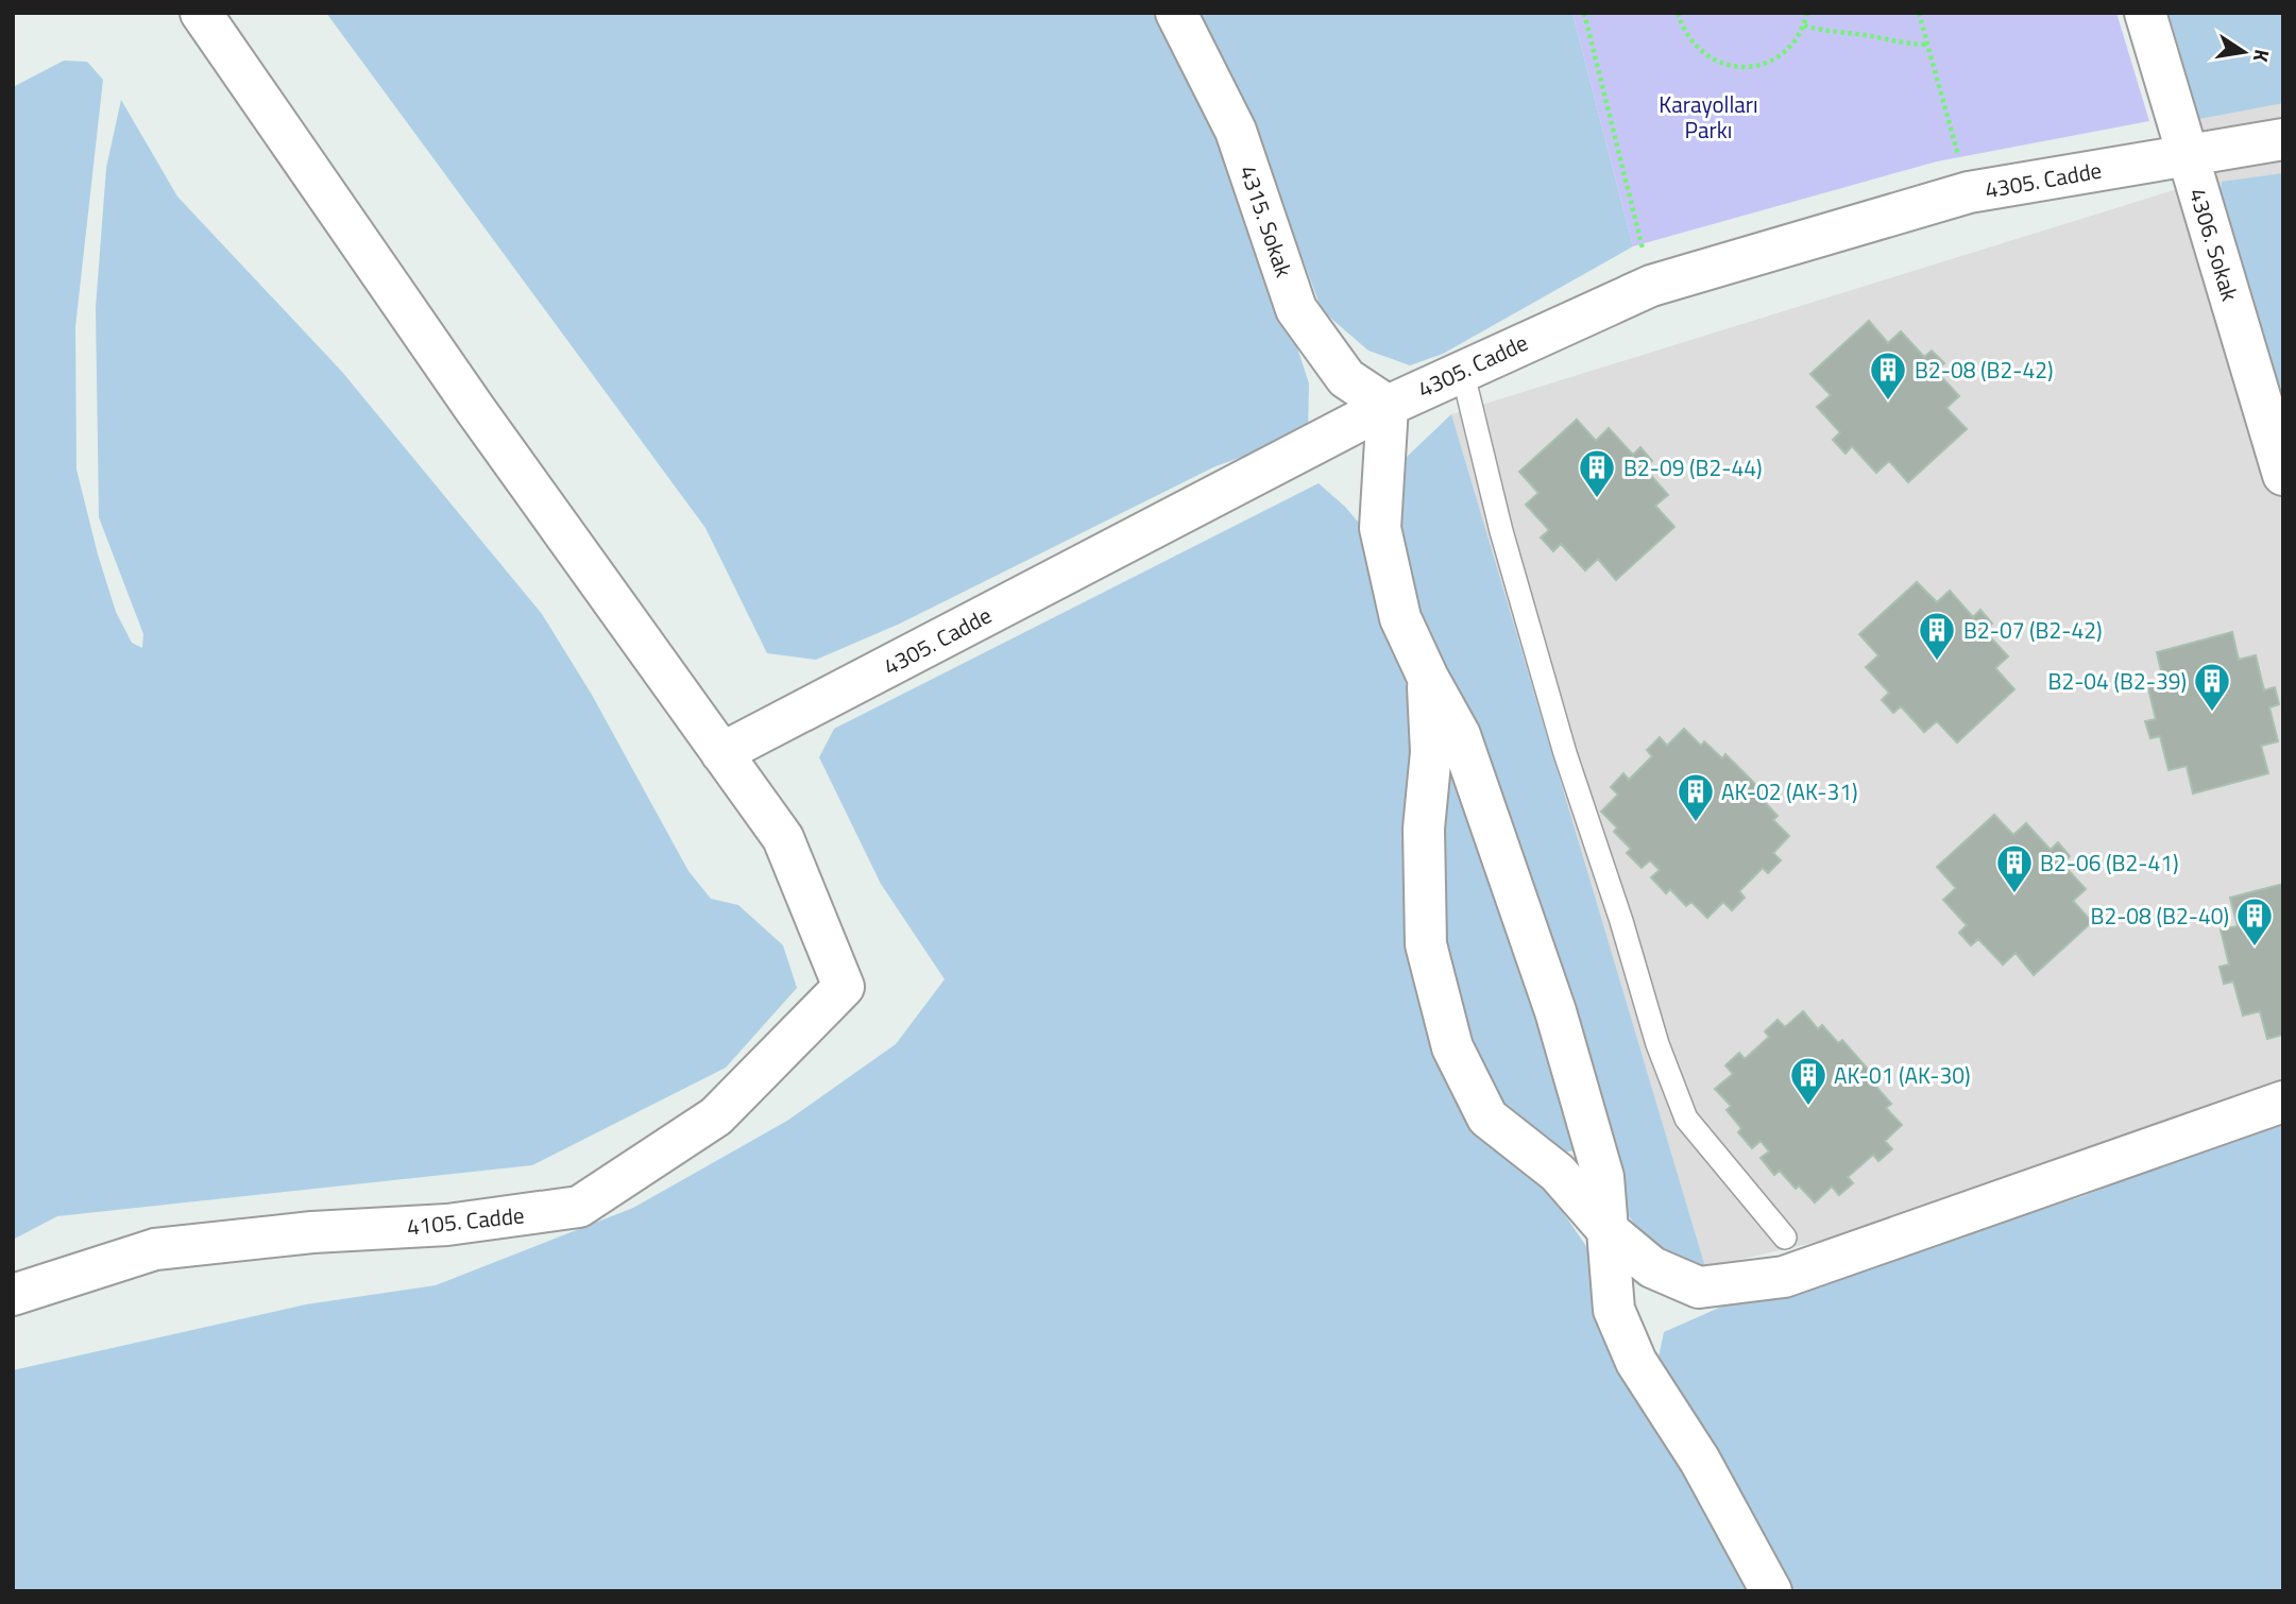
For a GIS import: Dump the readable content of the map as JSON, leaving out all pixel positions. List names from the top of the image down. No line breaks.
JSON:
{"streets":{"street":["4305. Cadde","4315. Sokak","4306. Sokak","4105. Cadde"]},"crossings":[["4305. Cadde","4315. Sokak"],["4305. Cadde","4306. Sokak"],["4305. Cadde","4105. Cadde"]],"parks":["Karayolları Parkı"],"places":{"building":["B2-08 (B2-42)","B2-09 (B2-44)","B2-07 (B2-42)","B2-04 (B2-39)","AK-02 (AK-31)","B2-06 (B2-41)","B2-08 (B2-40)","AK-01 (AK-30)"]},"north":"right"}
